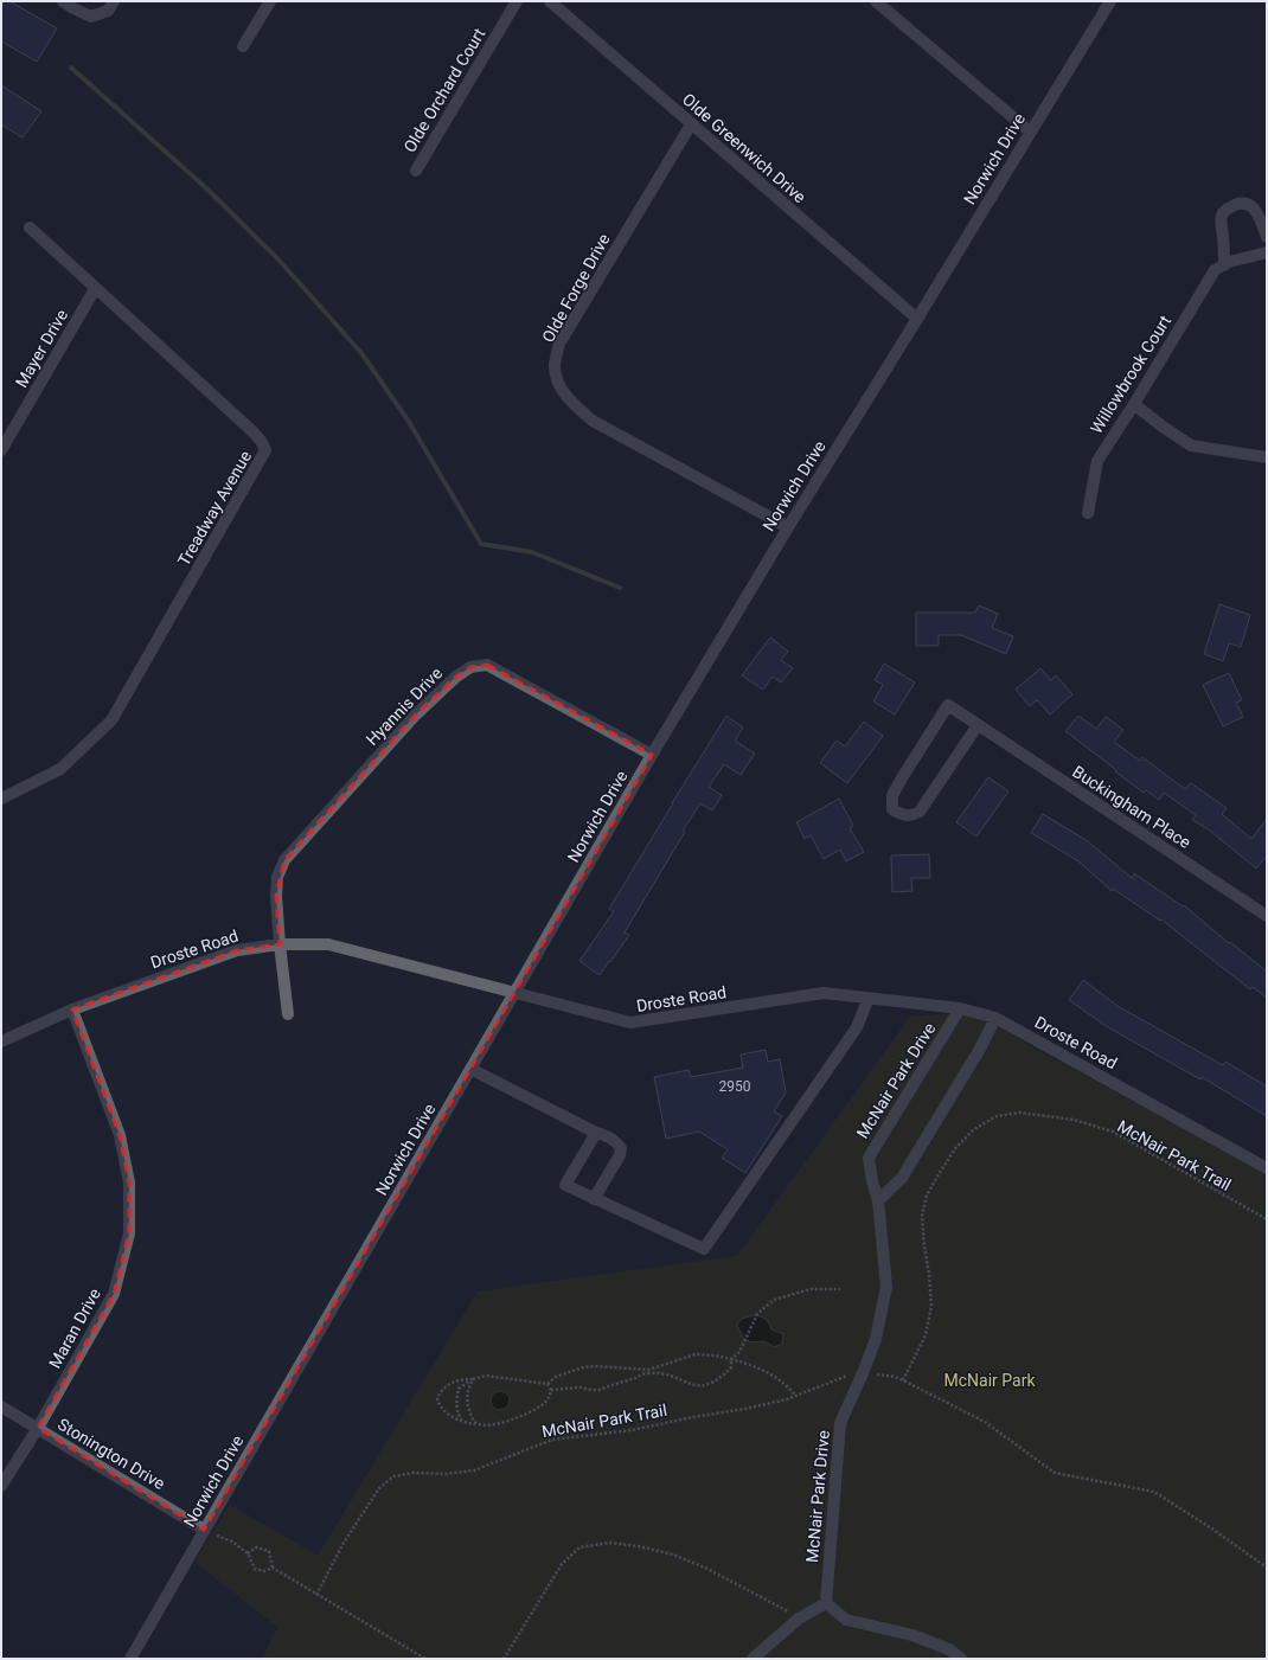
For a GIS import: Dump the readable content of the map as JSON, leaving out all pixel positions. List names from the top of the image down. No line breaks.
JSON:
{"streets":{"street":["Olde Orchard Court","Olde Greenwich Drive","Norwich Drive","Olde Forge Drive","Mayer Drive","Willowbrook Court","Treadway Avenue","Hyannis Drive","Buckingham Place","Droste Road","McNair Park Drive","Maran Drive","Stonington Drive"],"path":["McNair Park Trail"]},"crossings":[["Olde Greenwich Drive","Norwich Drive"],["Olde Greenwich Drive","Olde Forge Drive"],["Norwich Drive","Olde Forge Drive"],["Norwich Drive","Hyannis Drive"],["Norwich Drive","Droste Road"],["Norwich Drive","Stonington Drive"],["Mayer Drive","Treadway Avenue"],["Hyannis Drive","Droste Road"],["Droste Road","McNair Park Drive"],["Droste Road","Maran Drive"],["McNair Park Drive","McNair Park Trail"],["Maran Drive","Stonington Drive"]],"parks":["McNair Park"],"house_numbers":["2950"]}
